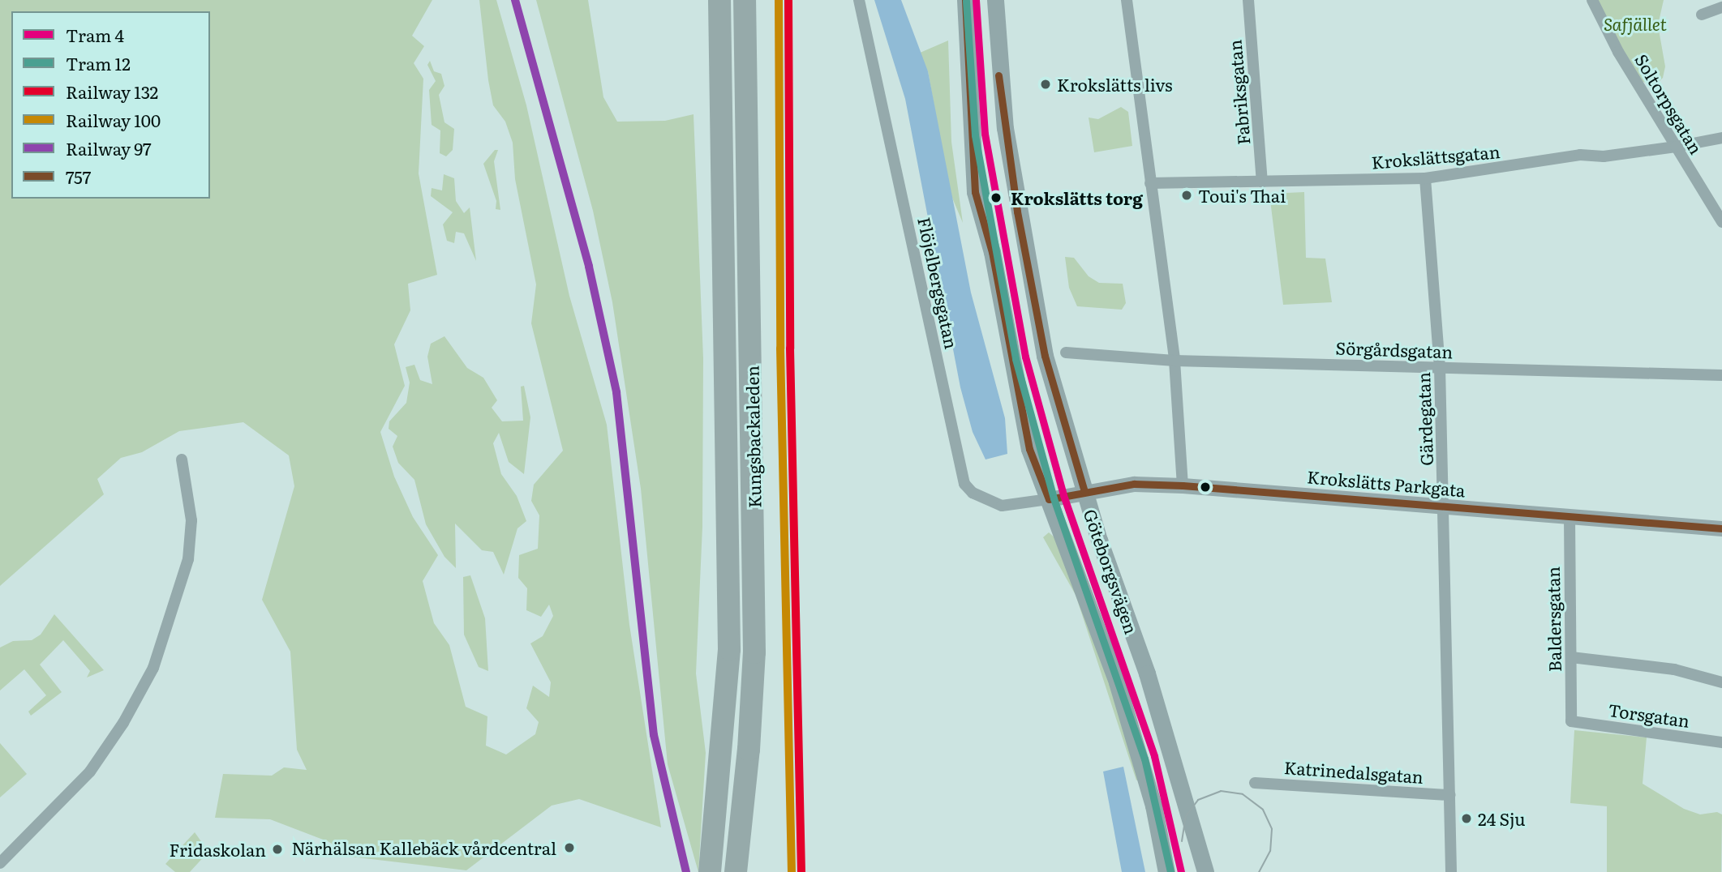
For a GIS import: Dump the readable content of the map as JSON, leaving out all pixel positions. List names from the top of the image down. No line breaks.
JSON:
{"streets":{"highway":["Kungsbackaleden"],"main road":["Göteborgsvägen"],"street":["Fabriksgatan","Soltorpsgatan","Krokslättsgatan","Flöjelbergsgatan","Sörgårdsgatan","Gärdegatan","Krokslätts Parkgata","Baldersgatan","Torsgatan","Katrinedalsgatan"]},"crossings":[["Fabriksgatan","Krokslättsgatan"],["Soltorpsgatan","Krokslättsgatan"],["Krokslättsgatan","Gärdegatan"],["Flöjelbergsgatan","Krokslätts Parkgata"],["Flöjelbergsgatan","Göteborgsvägen"],["Sörgårdsgatan","Gärdegatan"],["Gärdegatan","Krokslätts Parkgata"],["Gärdegatan","Katrinedalsgatan"],["Krokslätts Parkgata","Göteborgsvägen"],["Krokslätts Parkgata","Baldersgatan"],["Baldersgatan","Torsgatan"]],"parks":["Safjället"],"places":["Krokslätts livs","Toui's Thai","Krokslätts torg","24 Sju","Närhälsan Kallebäck vårdcentral","Fridaskolan"],"lines":["tram line 4","rail line 132","rail line 100","rail line 97","transit line 757","tram line 12"],"legend":["Tram 4","Tram 12","Railway 132","Railway 100","Railway 97","757"]}
